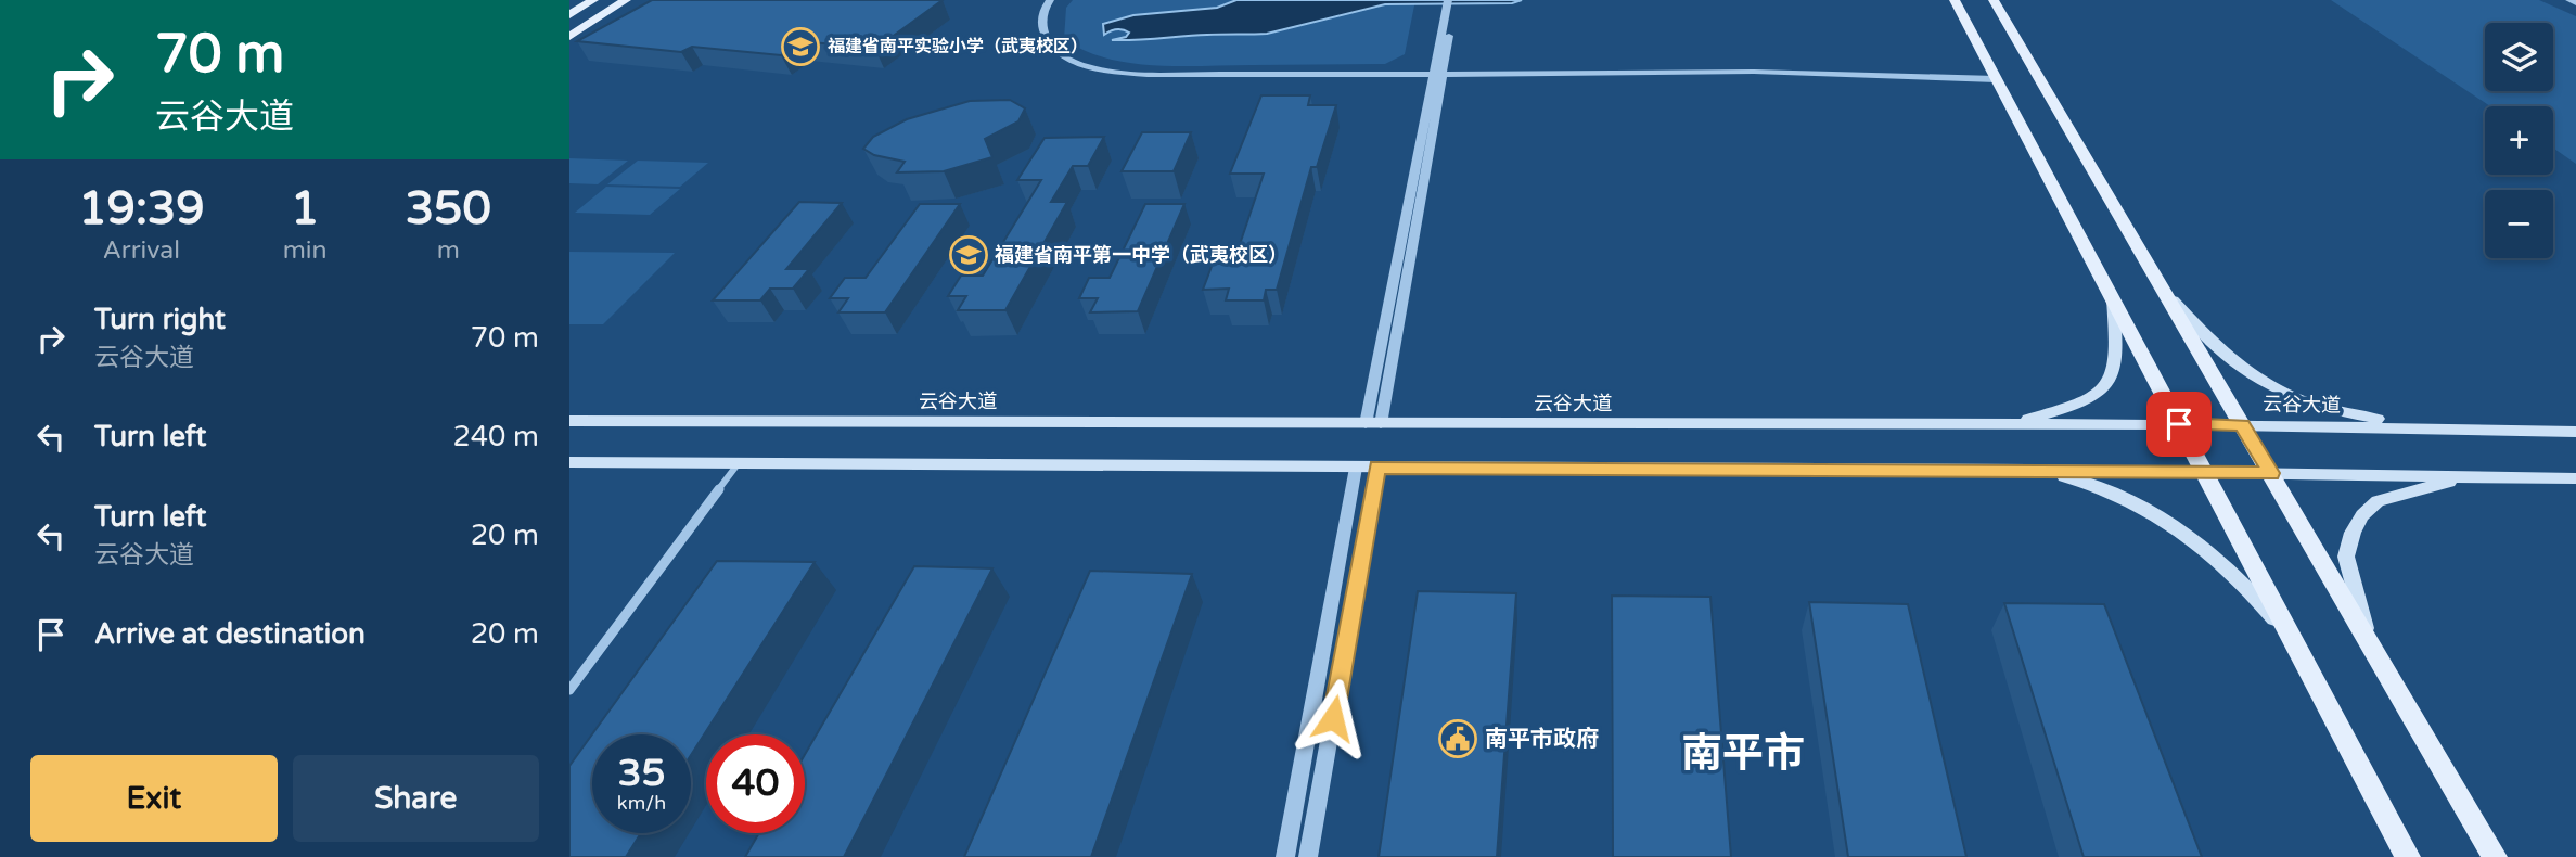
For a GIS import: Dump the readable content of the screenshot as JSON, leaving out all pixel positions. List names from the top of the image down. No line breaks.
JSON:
{"streets":{"main road":["云谷大道"]},"districts":["南平市"],"places":{"school or university":["福建省南平实验小学（武夷校区）","福建省南平第一中学（武夷校区）"],"public building":["南平市政府"]},"page":{"turn":["70 m","云谷大道"],"map_buttons":["+","−"],"eta":["19:39","Arrival","1","min","350","m"],"list":[{"name":"Turn right","note":"云谷大道","value":"70 m"},{"name":"Turn left","value":"240 m"},{"name":"Turn left","note":"云谷大道","value":"20 m"},{"name":"Arrive at destination","value":"20 m"}],"speed":"35 km/h","limit":"40","buttons":["Exit","Share"]}}
